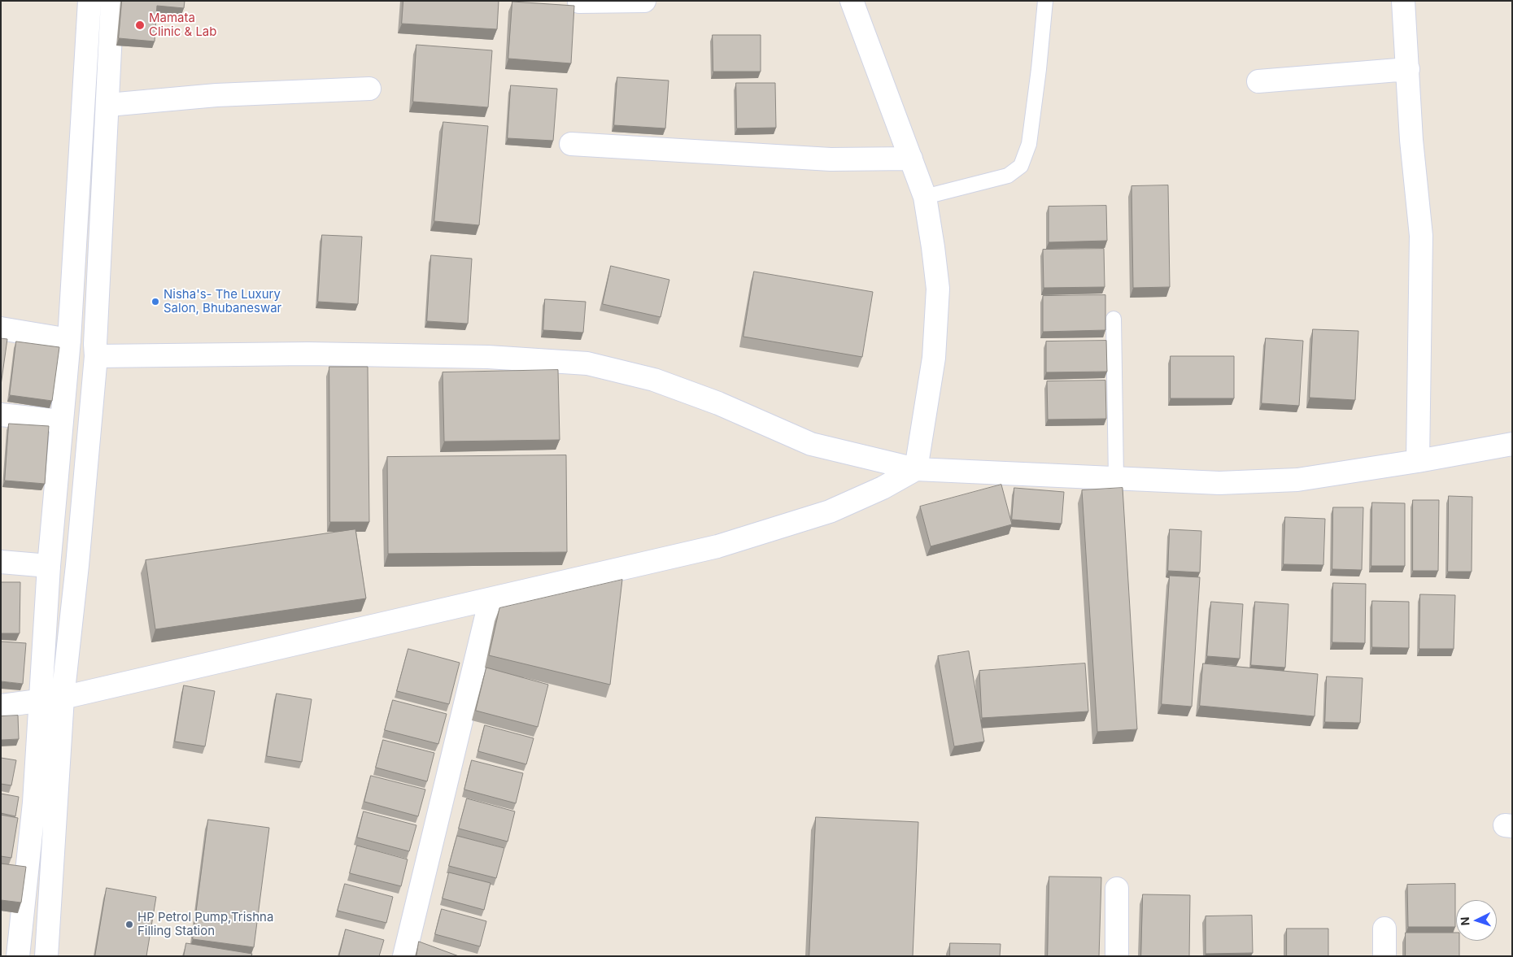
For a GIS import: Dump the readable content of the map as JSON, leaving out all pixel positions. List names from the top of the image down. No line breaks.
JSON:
{"places":["Mamata Clinic & Lab","Nisha's- The Luxury Salon, Bhubaneswar","HP Petrol Pump,Trishna Filling Station"],"north":"left"}
